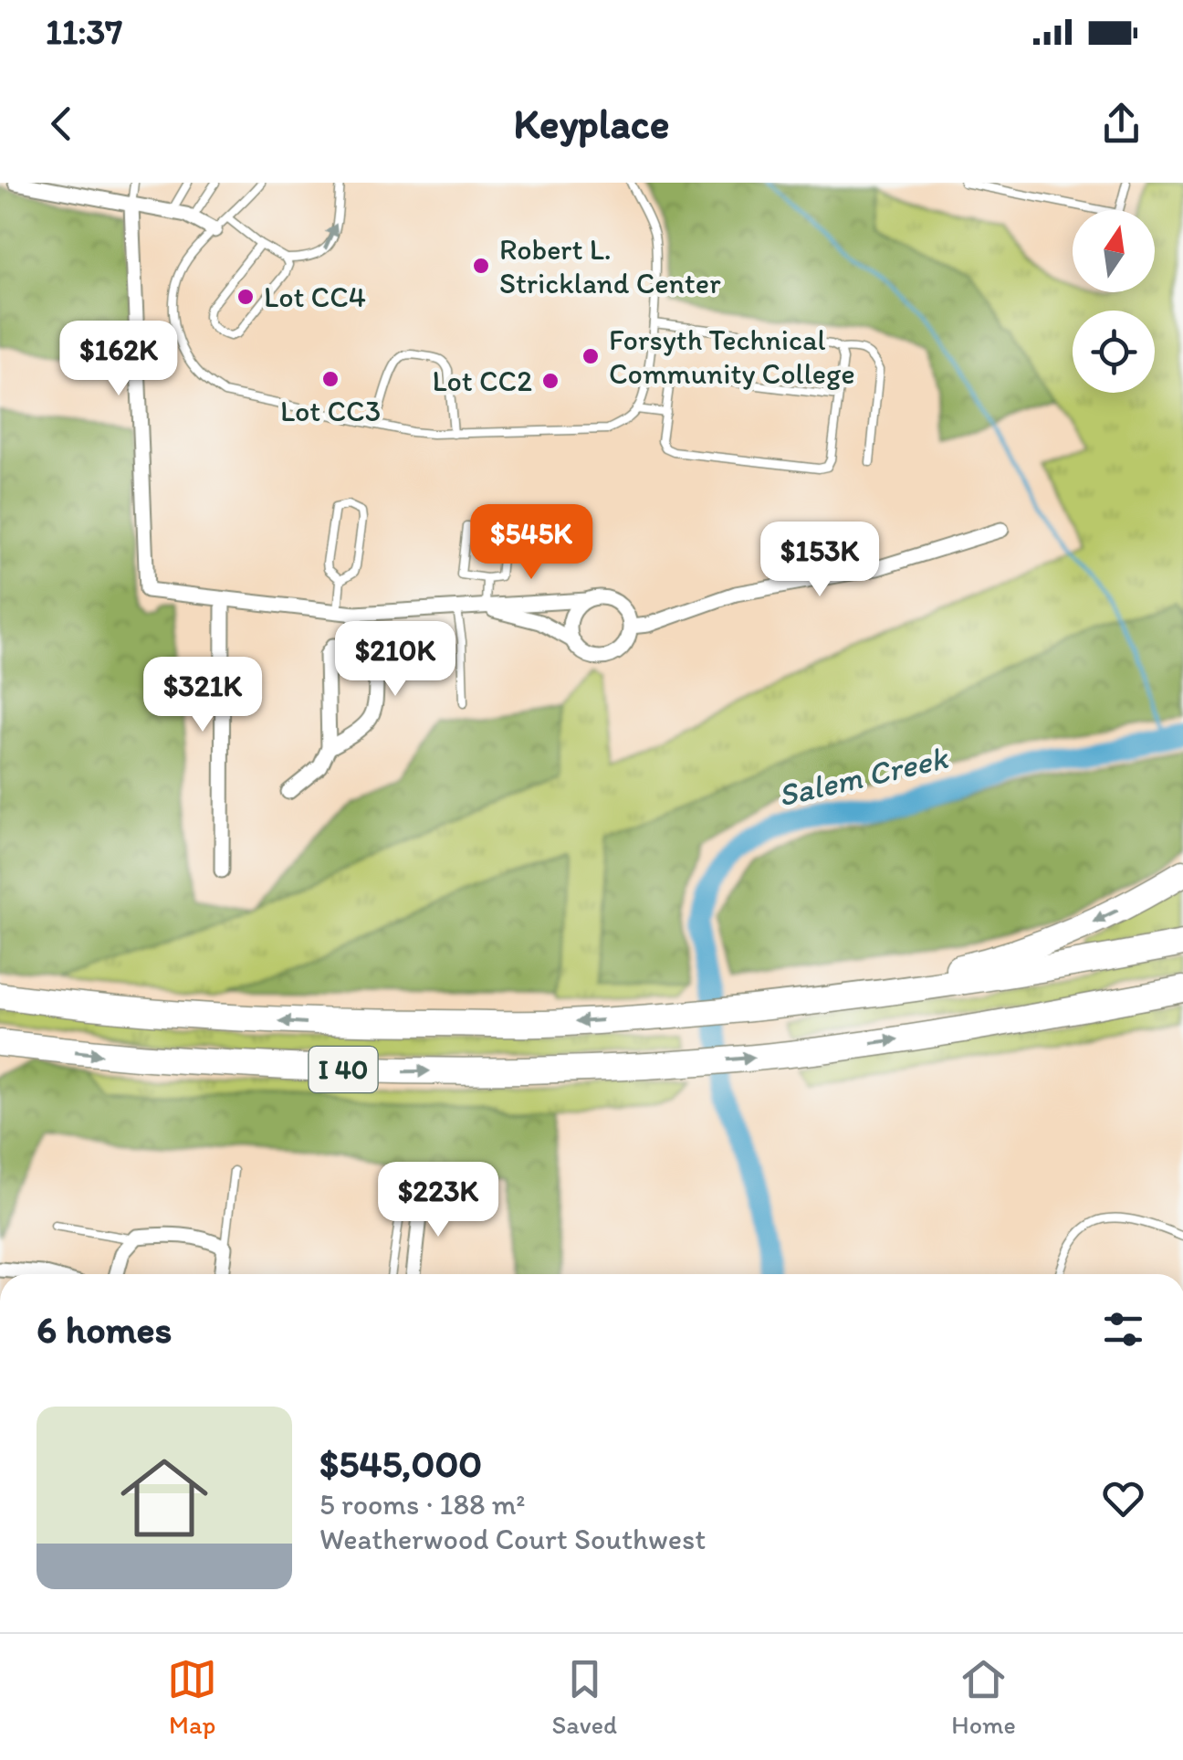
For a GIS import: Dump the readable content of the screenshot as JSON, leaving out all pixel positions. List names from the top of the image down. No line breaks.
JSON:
{"streets":{"highway":["I 40"]},"water":["Salem Creek"],"places":["Robert L. Strickland Center","Lot CC4","Forsyth Technical Community College","Lot CC3","Lot CC2"],"north":"top","page":{"status":"11:37","header":"Keyplace","price":["$162K","$545K","$153K","$210K","$321K","$223K"],"heading":"6 homes","list":[{"name":"$545,000","note":"5 rooms · 188 m² · Weatherwood Court Southwest"}],"tabs":["Map","Saved","Home"]}}
